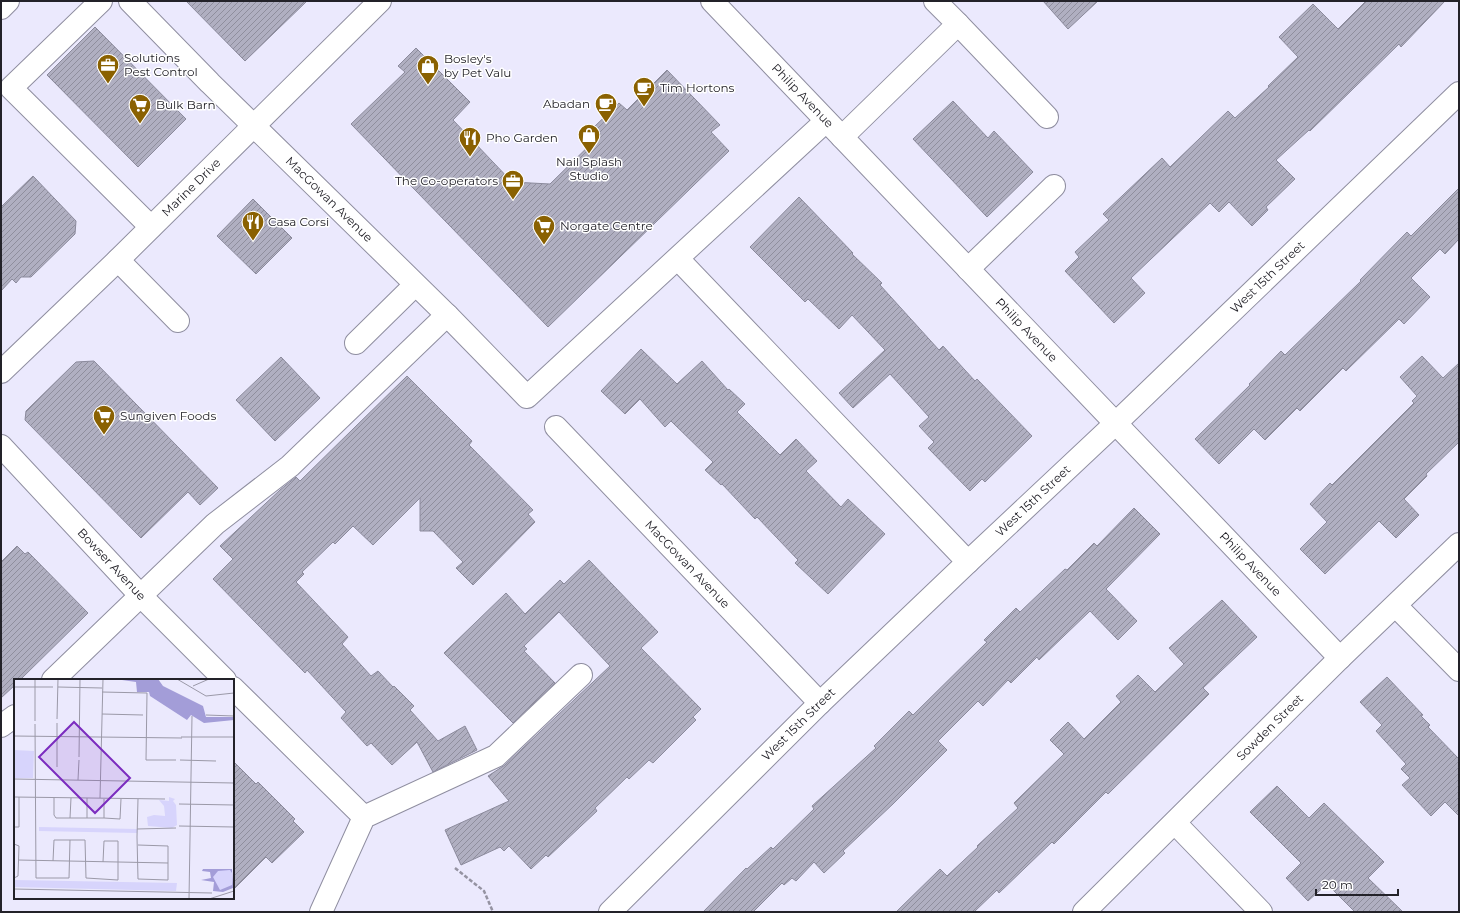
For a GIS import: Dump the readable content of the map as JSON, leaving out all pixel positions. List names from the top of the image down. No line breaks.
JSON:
{"streets":{"street":["Philip Avenue","Marine Drive","MacGowan Avenue","West 15th Street","Bowser Avenue","Sowden Street"]},"crossings":[["Philip Avenue","West 15th Street"],["Philip Avenue","Sowden Street"],["Marine Drive","MacGowan Avenue"],["MacGowan Avenue","West 15th Street"]],"places":{"office":["Solutions Pest Control","The Co-operators"],"shop":["Bosley's by Pet Valu","Nail Splash Studio"],"cafe":["Tim Hortons","Abadan"],"supermarket":["Bulk Barn","Norgate Centre","Sungiven Foods"],"restaurant":["Pho Garden","Casa Corsi"]},"scale_bar":"20 m"}
